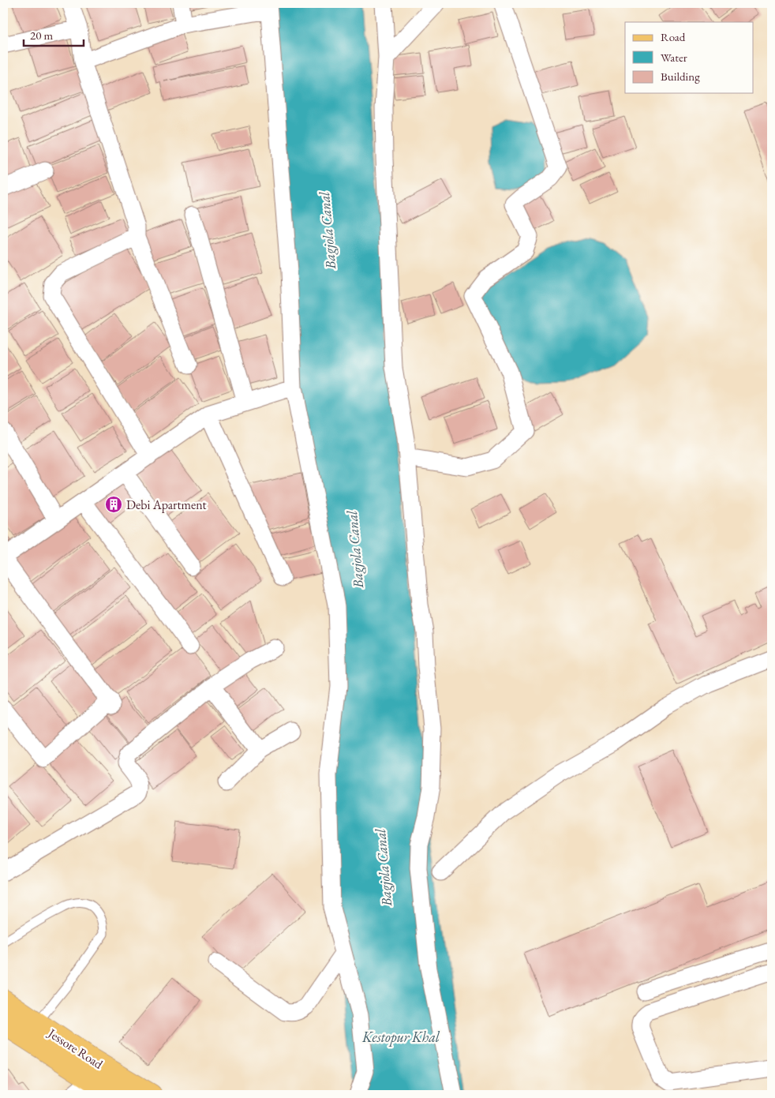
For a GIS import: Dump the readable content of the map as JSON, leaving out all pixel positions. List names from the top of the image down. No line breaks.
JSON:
{"streets":{"main road":["Jessore Road"]},"water":["Bagjola Canal","Kestopur Khal"],"places":{"building":["Debi Apartment"]},"legend":["Road","Water","Building"],"scale_bar":"20 m"}
